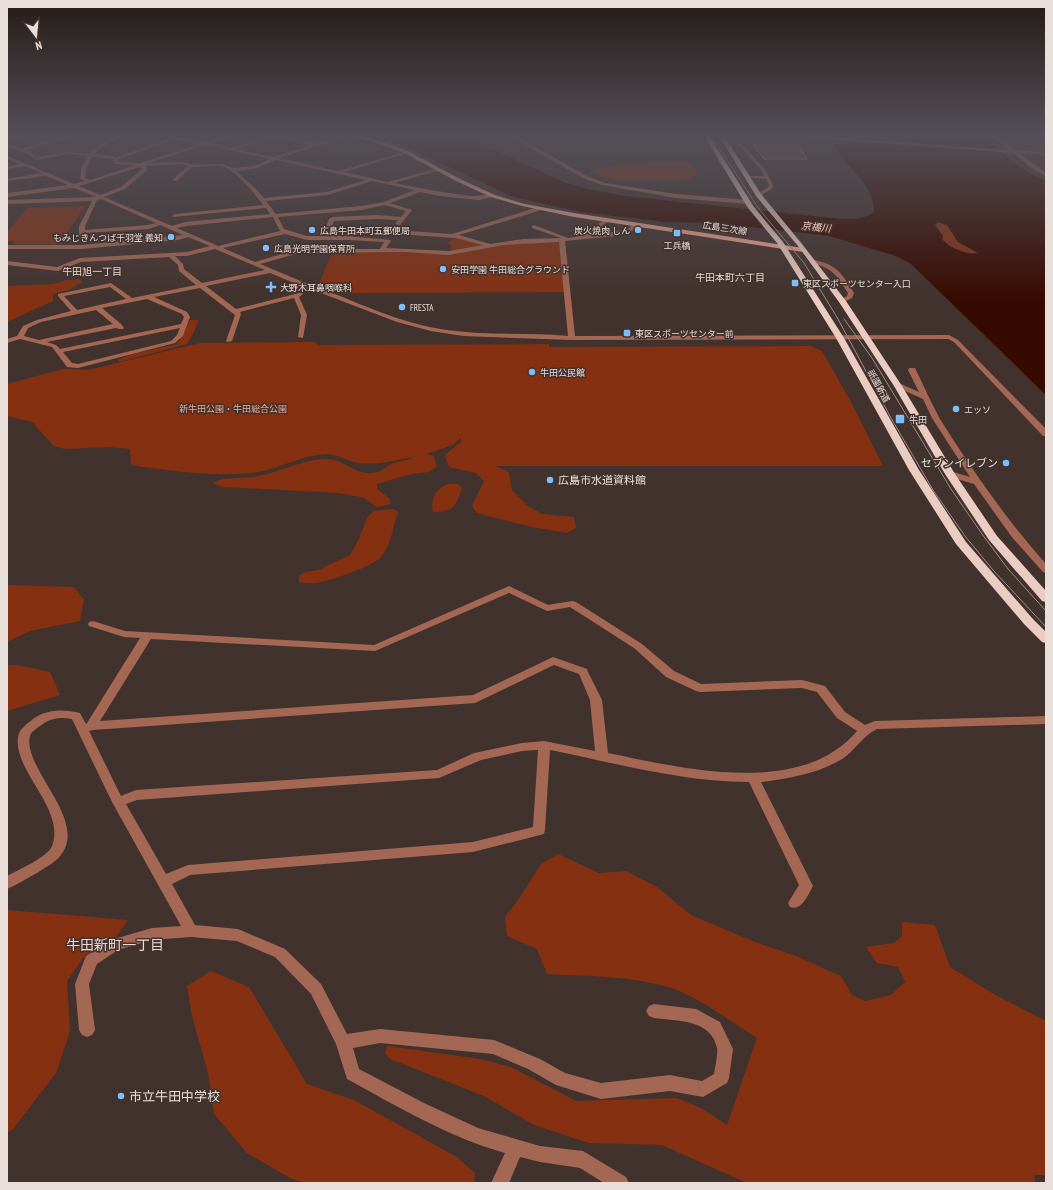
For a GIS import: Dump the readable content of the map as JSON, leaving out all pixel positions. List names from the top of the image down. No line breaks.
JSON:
{"streets":{"highway":["祇園新道"],"main road":["広島三次線"]},"crossings":[["広島三次線","祇園新道"]],"districts":["牛田旭一丁目","牛田本町六丁目","牛田新町一丁目"],"water":["京橋川"],"parks":["新牛田公園・牛田総合公園"],"places":{"other":["広島牛田本町五郵便局","炭火焼肉 しん","もみじきんつば千羽堂 義知","広島光明学園保育所","安田学園 牛田総合グラウンド","FRESTA","牛田公民館","エッソ","セブンイレブン","広島市水道資料館","市立牛田中学校"],"transit":["工兵橋","東区スポーツセンター入口","東区スポーツセンター前","牛田"],"health":["大野木耳鼻咽喉科"]},"north":"bottom"}
